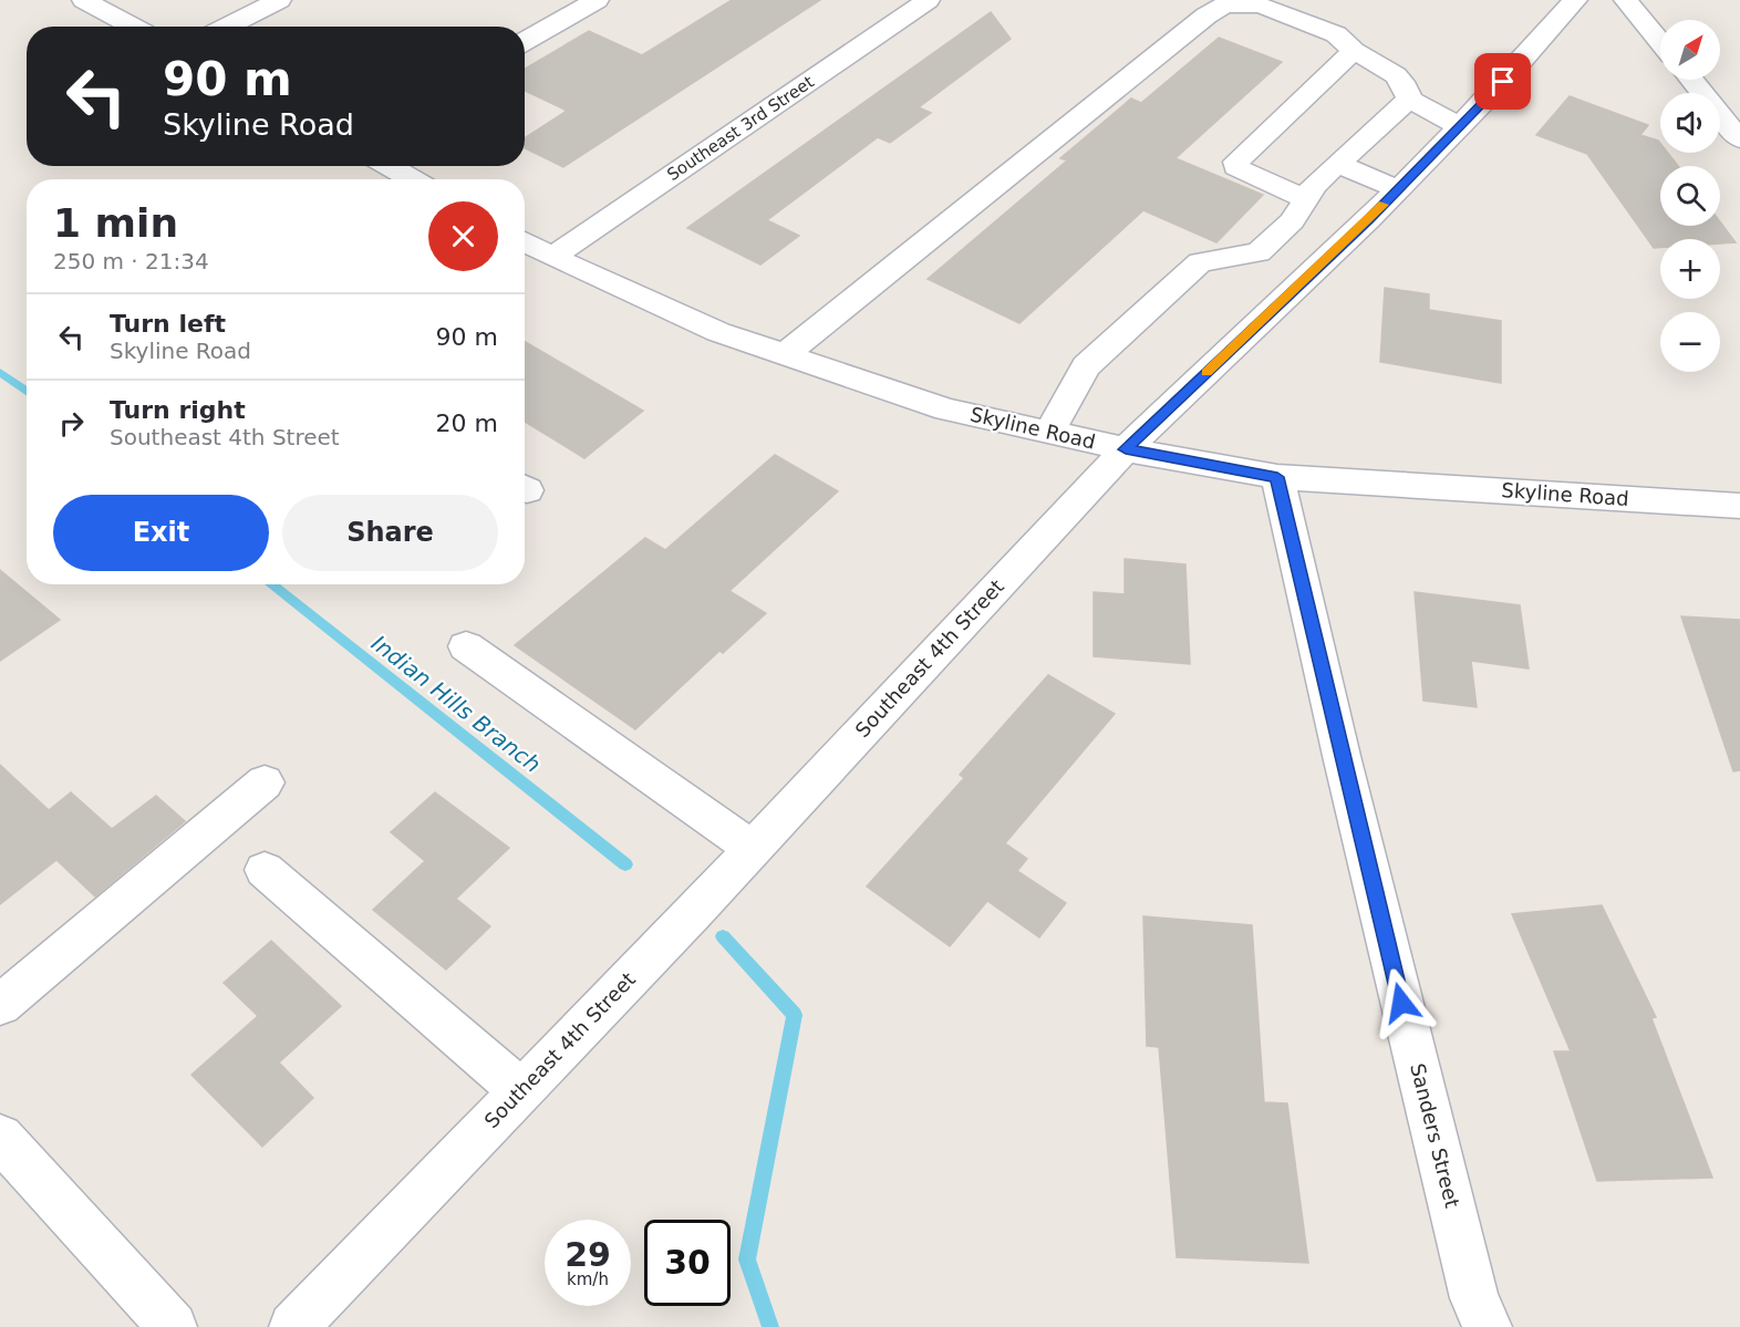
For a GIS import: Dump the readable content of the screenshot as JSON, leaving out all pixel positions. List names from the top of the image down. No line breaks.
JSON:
{"streets":{"street":["Southeast 3rd Street","Skyline Road","Southeast 4th Street","Sanders Street"]},"crossings":[["Southeast 3rd Street","Skyline Road"],["Skyline Road","Southeast 4th Street"],["Skyline Road","Sanders Street"]],"water":["Indian Hills Branch"],"north":"top right","page":{"map_buttons":["+","−"],"turn":["90 m","Skyline Road"],"heading":["1 min","250 m · 21:34"],"list":[{"name":"Turn left","note":"Skyline Road","value":"90 m"},{"name":"Turn right","note":"Southeast 4th Street","value":"20 m"}],"buttons":["Exit","Share"],"speed":"29 km/h","limit":"30"}}
